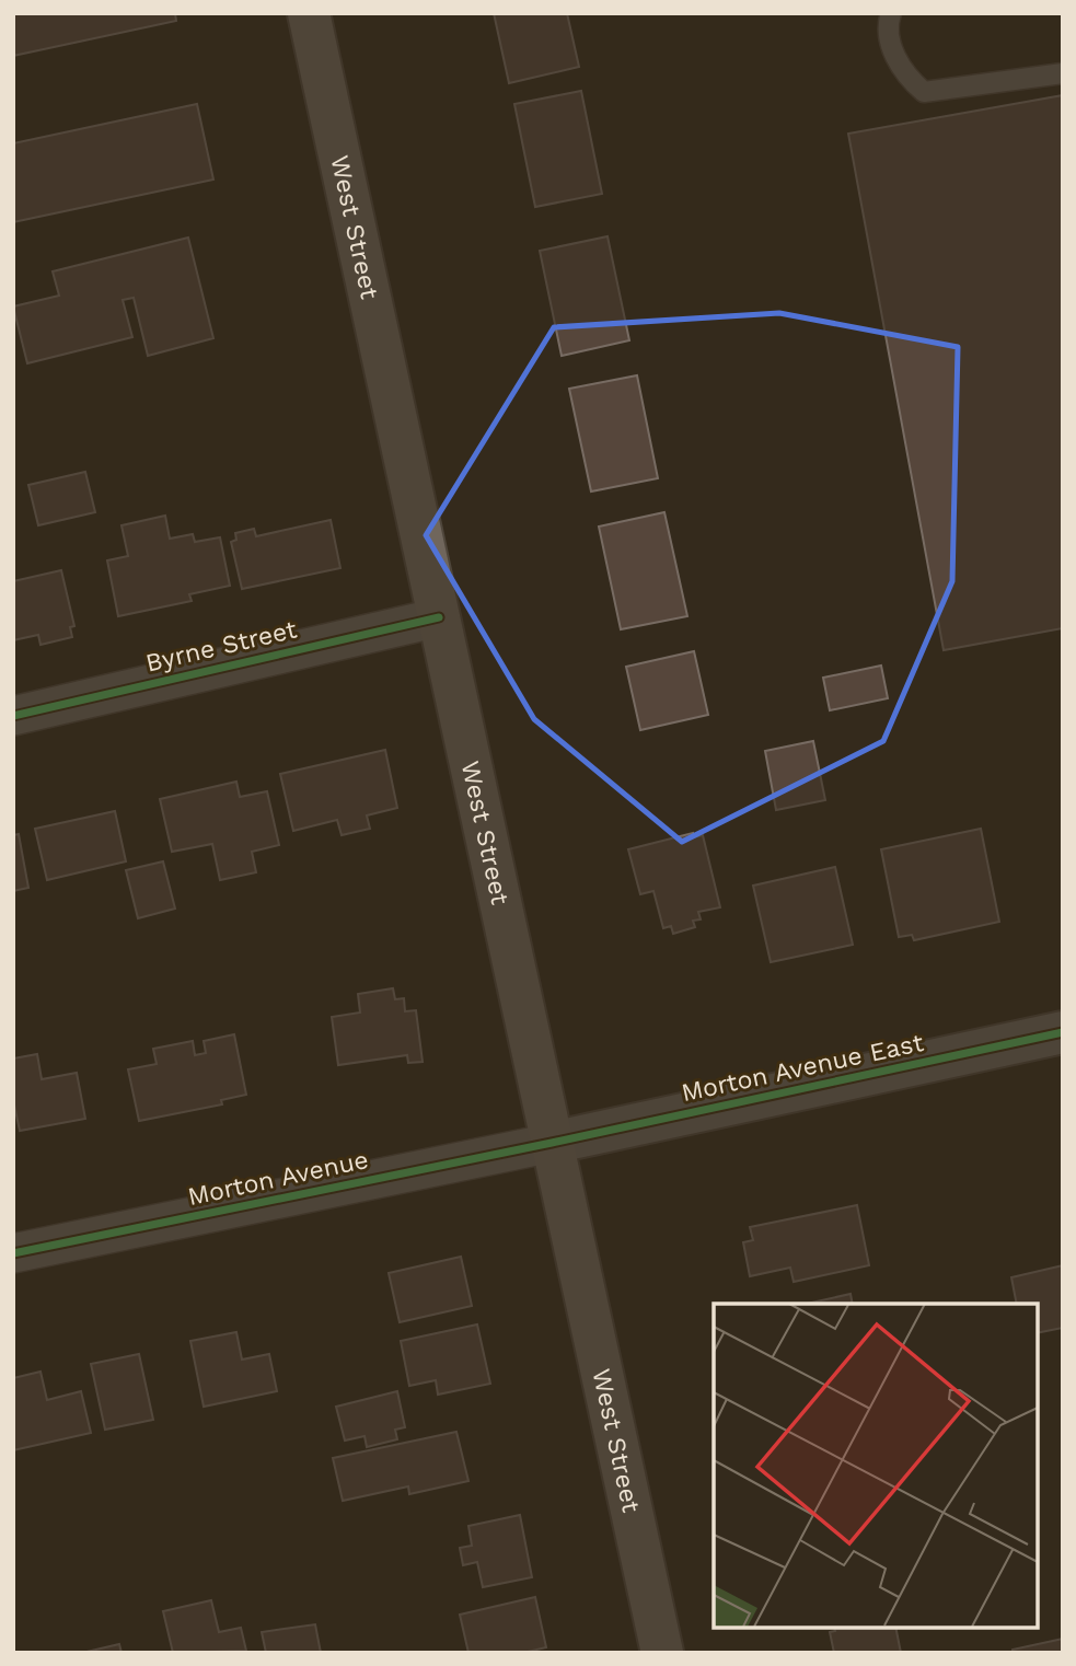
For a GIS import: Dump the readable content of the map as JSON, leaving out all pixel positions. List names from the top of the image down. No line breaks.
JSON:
{"streets":{"main road":["West Street"],"street":["Byrne Street","Morton Avenue East","Morton Avenue"]},"crossings":[["West Street","Byrne Street"],["West Street","Morton Avenue East"],["West Street","Morton Avenue"],["Morton Avenue East","Morton Avenue"]]}
